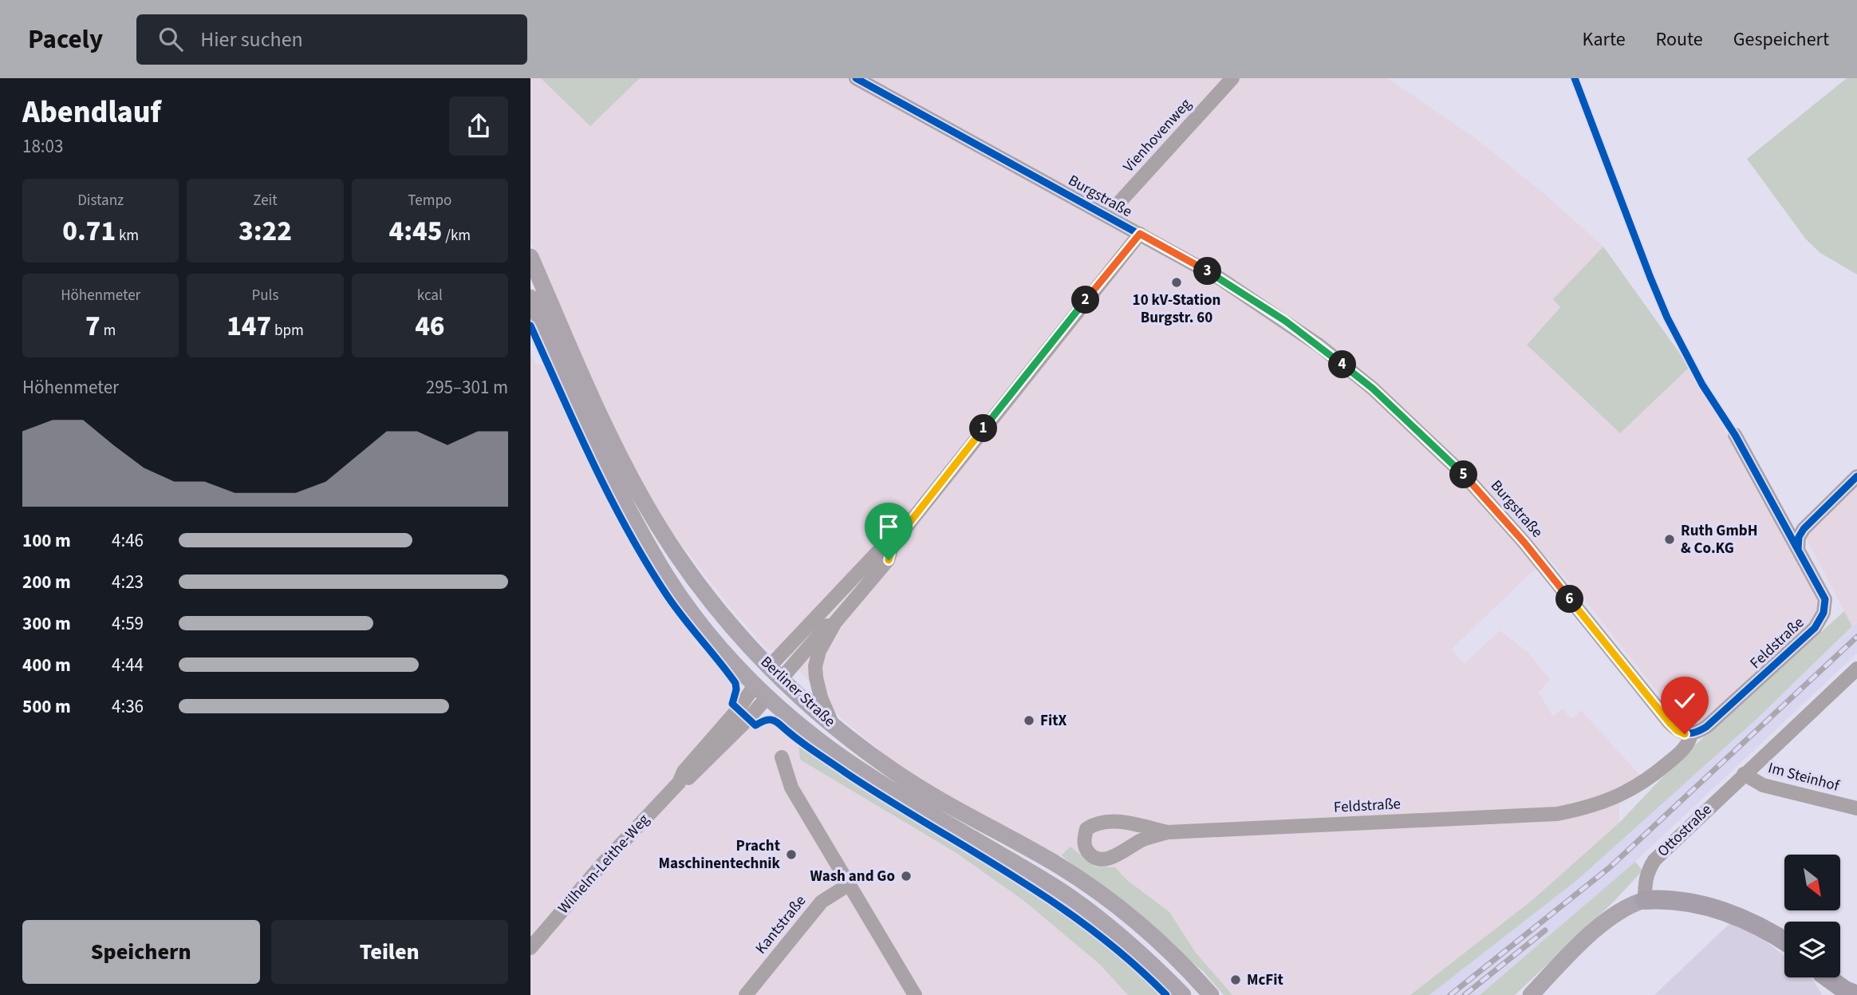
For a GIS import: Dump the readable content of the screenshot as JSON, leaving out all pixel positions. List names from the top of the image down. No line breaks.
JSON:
{"streets":{"main road":["Berliner Straße","Wilhelm-Leithe-Weg"],"street":["Vienhovenweg","Burgstraße","Feldstraße","Im Steinhof","Ottostraße","Kantstraße"]},"crossings":[["Vienhovenweg","Burgstraße"],["Burgstraße","Feldstraße"],["Berliner Straße","Wilhelm-Leithe-Weg"],["Im Steinhof","Ottostraße"]],"places":["10 kV-Station Burgstr. 60","Ruth GmbH & Co.KG","FitX","Pracht Maschinentechnik","Wash and Go","McFit"],"north":"bottom right","page":{"header":"Pacely","search":"Hier suchen","nav":["Karte","Route","Gespeichert"],"heading":["Abendlauf","18:03"],"stats":[["Distanz","0.71 km"],["Zeit","3:22"],["Tempo","4:45 /km"],["Höhenmeter","7 m"],["Puls","147 bpm"],["kcal","46"]],"pins":["3","2","4","1","5","6"],"chart":["Höhenmeter","295–301 m"],"list":[{"name":"100 m","note":"4:46"},{"name":"200 m","note":"4:23"},{"name":"300 m","note":"4:59"},{"name":"400 m","note":"4:44"},{"name":"500 m","note":"4:36"}],"buttons":["Speichern","Teilen"]}}
